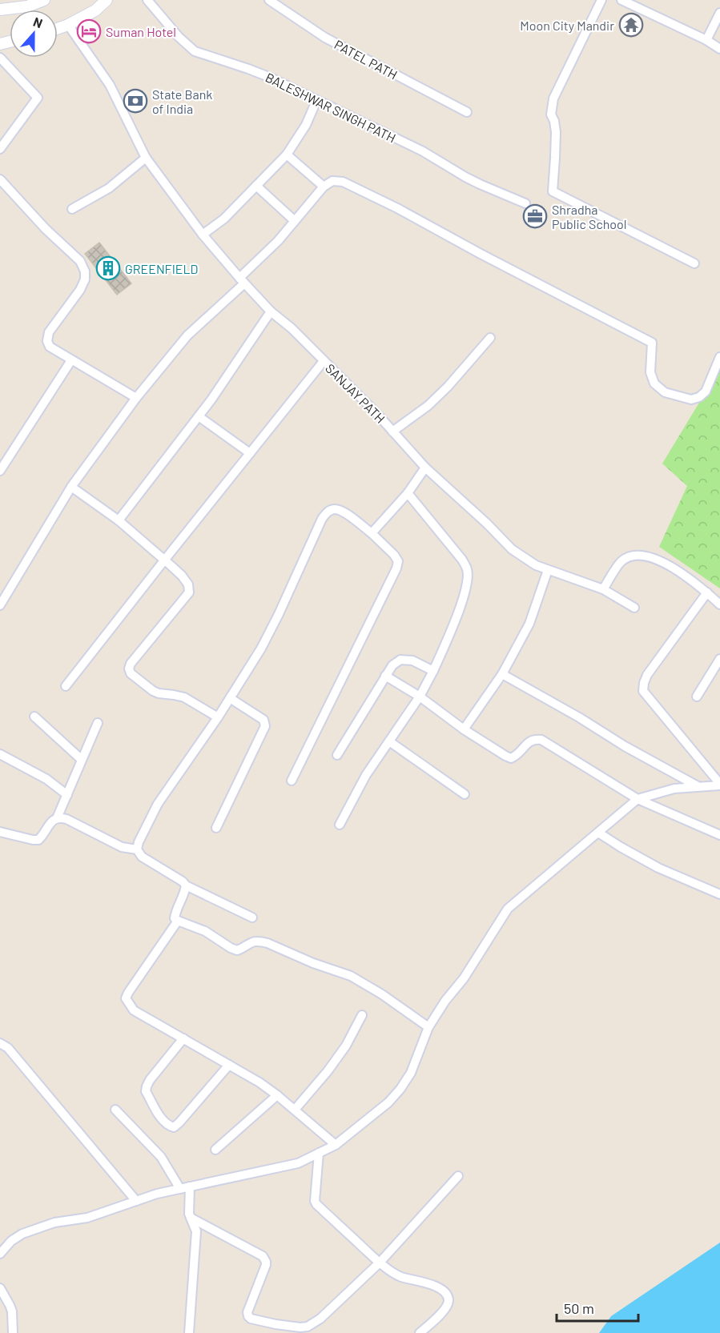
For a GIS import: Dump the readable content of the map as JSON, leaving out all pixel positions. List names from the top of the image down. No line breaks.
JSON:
{"streets":{"street":["PATEL PATH","BALESHWAR SINGH PATH","SANJAY PATH"]},"places":{"temple":["Moon City Mandir"],"hotel":["Suman Hotel"],"bank":["State Bank of India"],"office":["Shradha Public School"],"building":["GREENFIELD"]},"scale_bar":"50 m","north":"top"}
